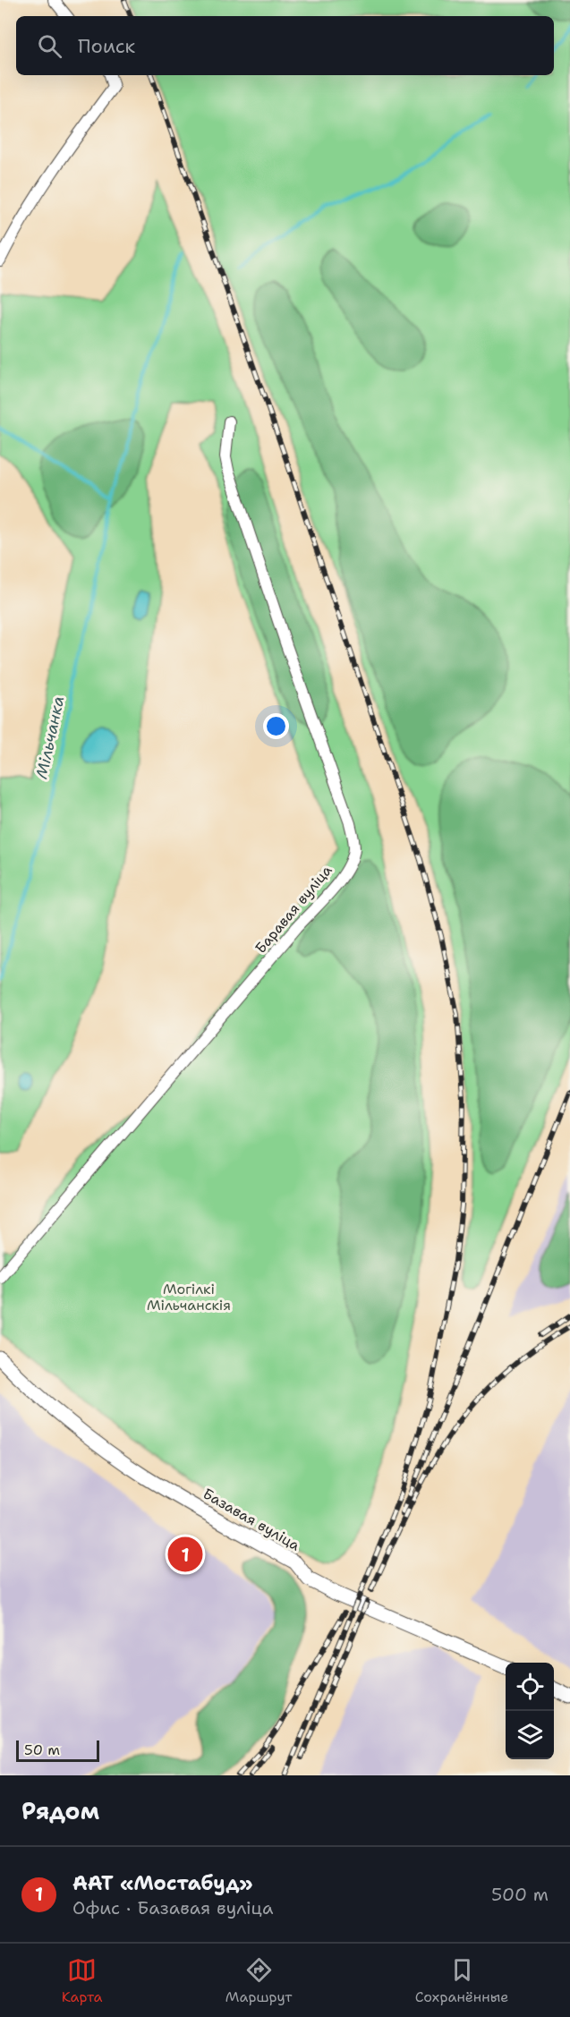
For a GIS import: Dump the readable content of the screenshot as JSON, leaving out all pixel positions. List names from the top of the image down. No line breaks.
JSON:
{"streets":{"street":["Баравая вуліца","Базавая вуліца"]},"water":["Мільчанка"],"parks":["Могілкі Мільчанскія"],"scale_bar":"50 m","page":{"search":"Поиск","pins":"1","scale":"50 m","heading":"Рядом","list":[{"mark":"1","name":"ААТ «Мостабуд»","note":"Офис · Базавая вуліца","value":"500 m"}],"nav":["Карта","Маршрут","Сохранённые"]}}
